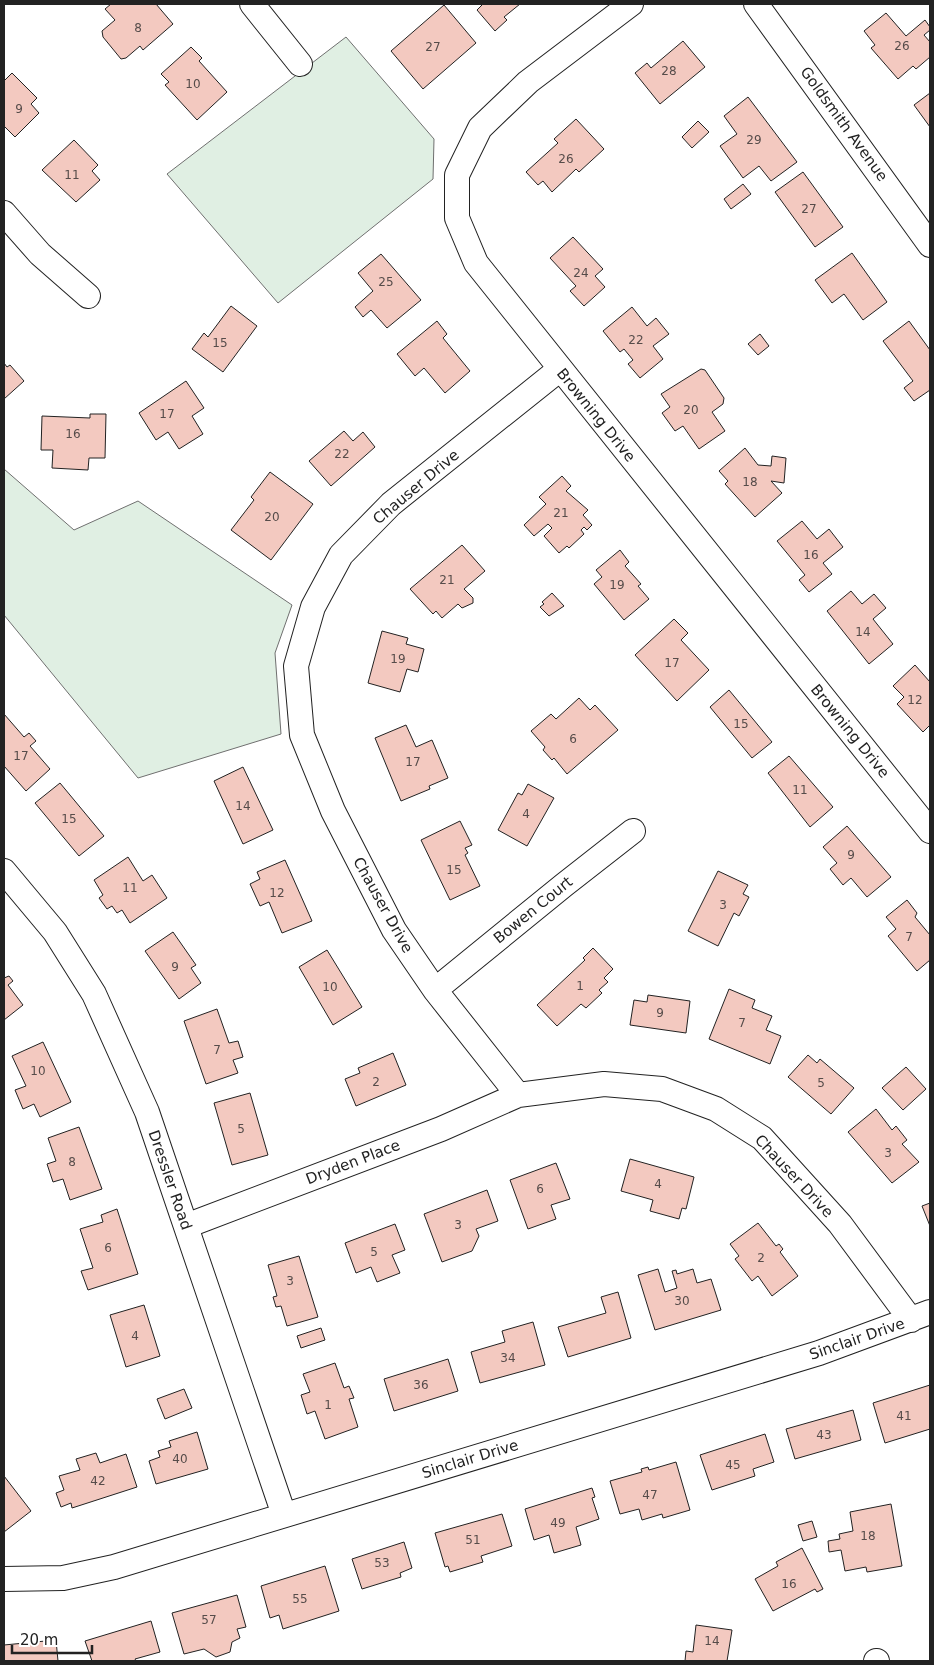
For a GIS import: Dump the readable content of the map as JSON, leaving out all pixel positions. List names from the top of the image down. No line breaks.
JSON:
{"streets":{"street":["Goldsmith Avenue","Browning Drive","Chauser Drive","Bowen Court","Dryden Place","Dressler Road","Sinclair Drive"]},"crossings":[["Browning Drive","Chauser Drive"],["Chauser Drive","Bowen Court"],["Chauser Drive","Dryden Place"],["Chauser Drive","Sinclair Drive"],["Dryden Place","Dressler Road"],["Dressler Road","Sinclair Drive"]],"house_numbers":["8","26","27","28","10","9","29","26","11","27","24","25","22","15","20","17","16","22","18","21","20","16","21","19","14","19","17","12","15","6","17","17","11","14","4","15","9","15","11","12","3","7","9","1","10","9","7","7","10","2","5","5","3","8","4","6","3","6","5","2","3","30","4","34","36","1","41","43","40","45","42","47","49","18","51","53","16","55","57","14"],"scale_bar":"20 m"}
